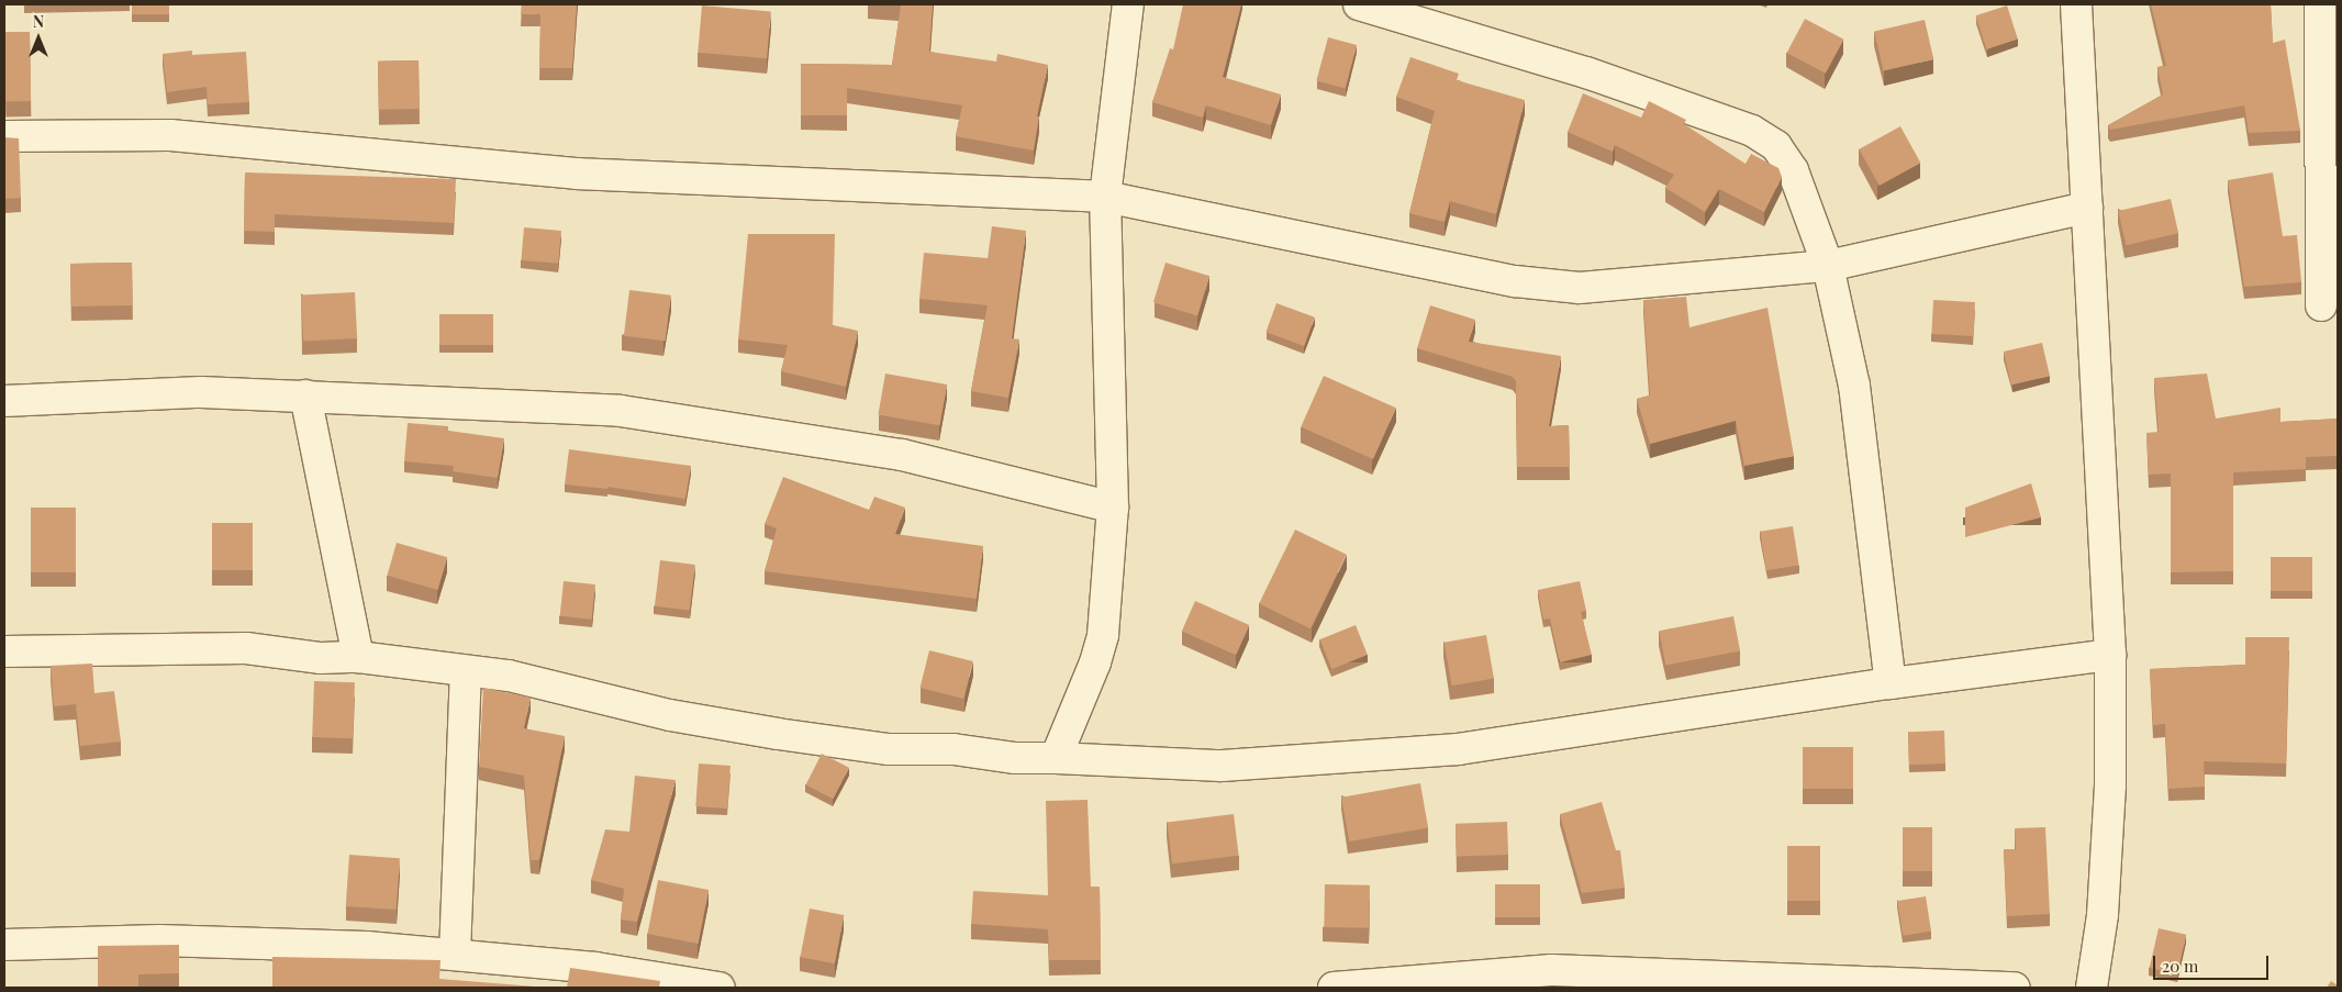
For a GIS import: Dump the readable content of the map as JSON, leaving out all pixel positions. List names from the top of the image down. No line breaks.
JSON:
{"scale_bar":"20 m","north":"top"}
